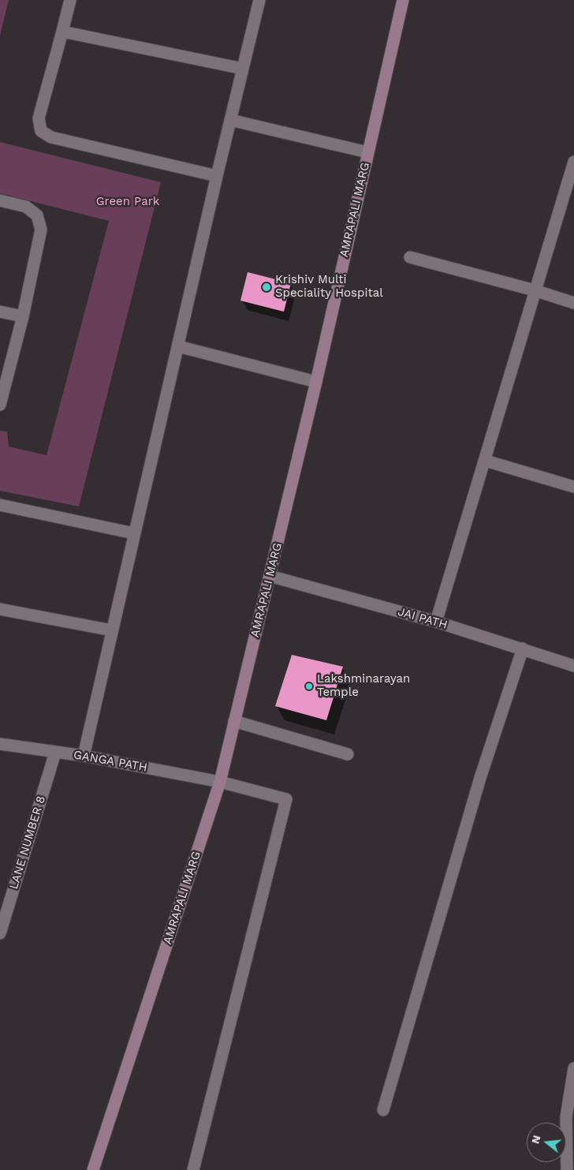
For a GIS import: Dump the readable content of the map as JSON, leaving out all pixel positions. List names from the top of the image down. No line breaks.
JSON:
{"streets":{"street":["AMRAPALI MARG","JAI PATH","GANGA PATH","LANE NUMBER 8"]},"crossings":[["AMRAPALI MARG","JAI PATH"],["AMRAPALI MARG","GANGA PATH"],["GANGA PATH","LANE NUMBER 8"]],"parks":["Green Park"],"places":["Krishiv Multi Speciality Hospital","Lakshminarayan Temple"],"north":"left"}
